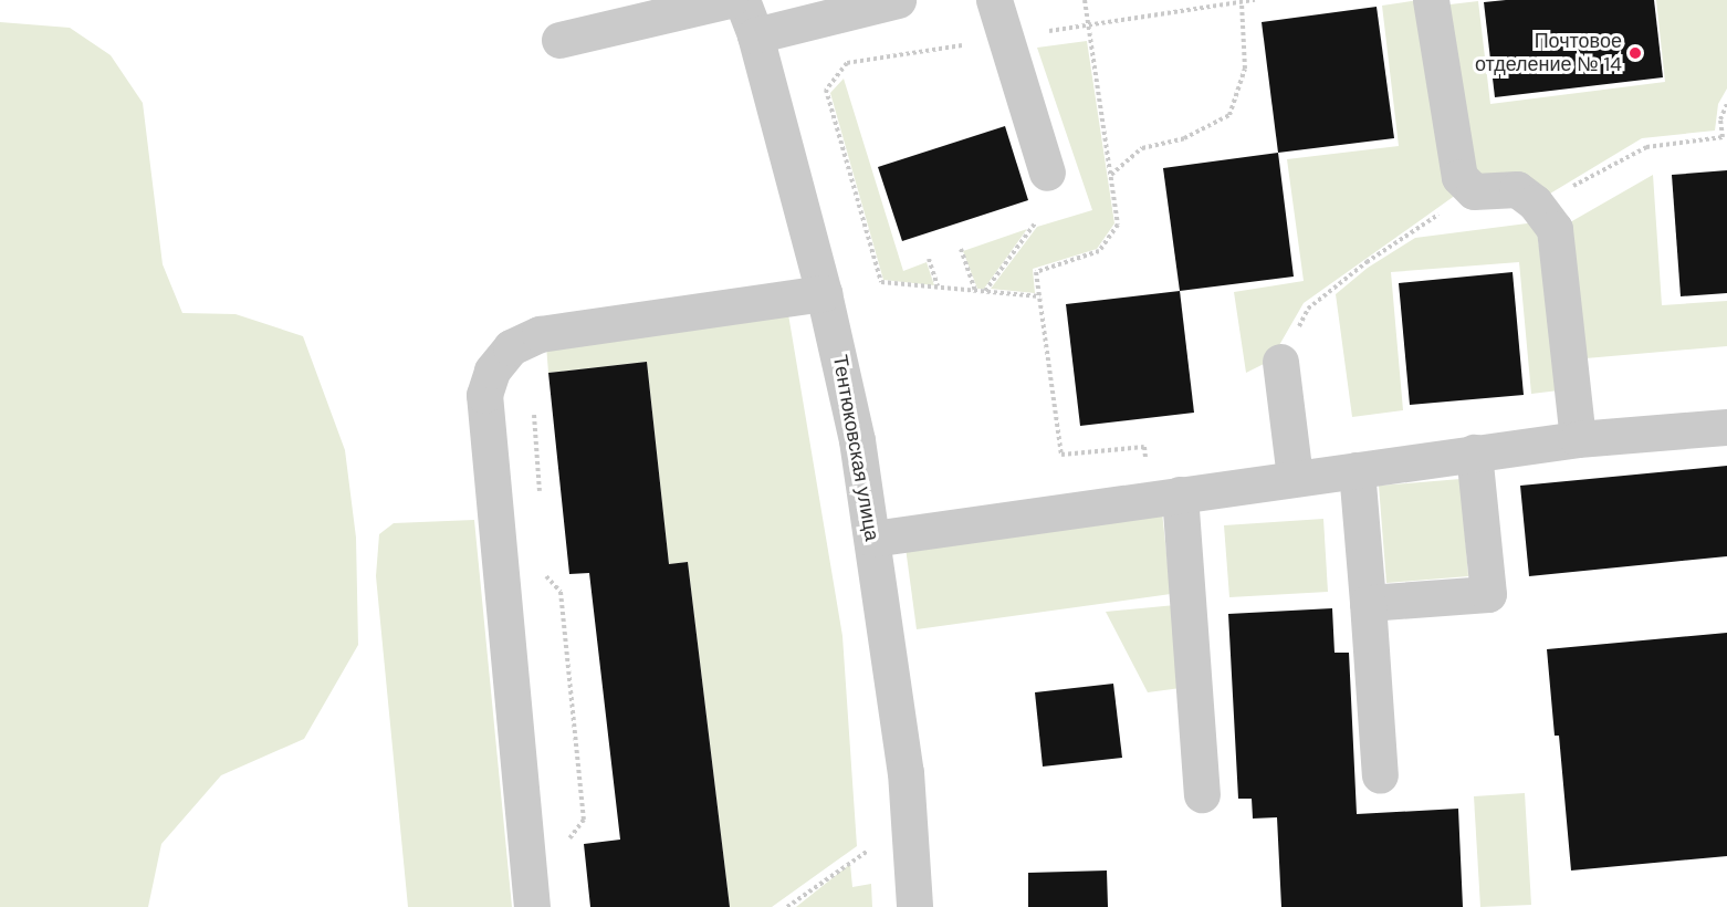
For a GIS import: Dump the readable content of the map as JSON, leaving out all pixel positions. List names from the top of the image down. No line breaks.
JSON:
{"streets":{"street":["Тентюковская улица"]},"places":["Почтовое отделение № 14"]}
